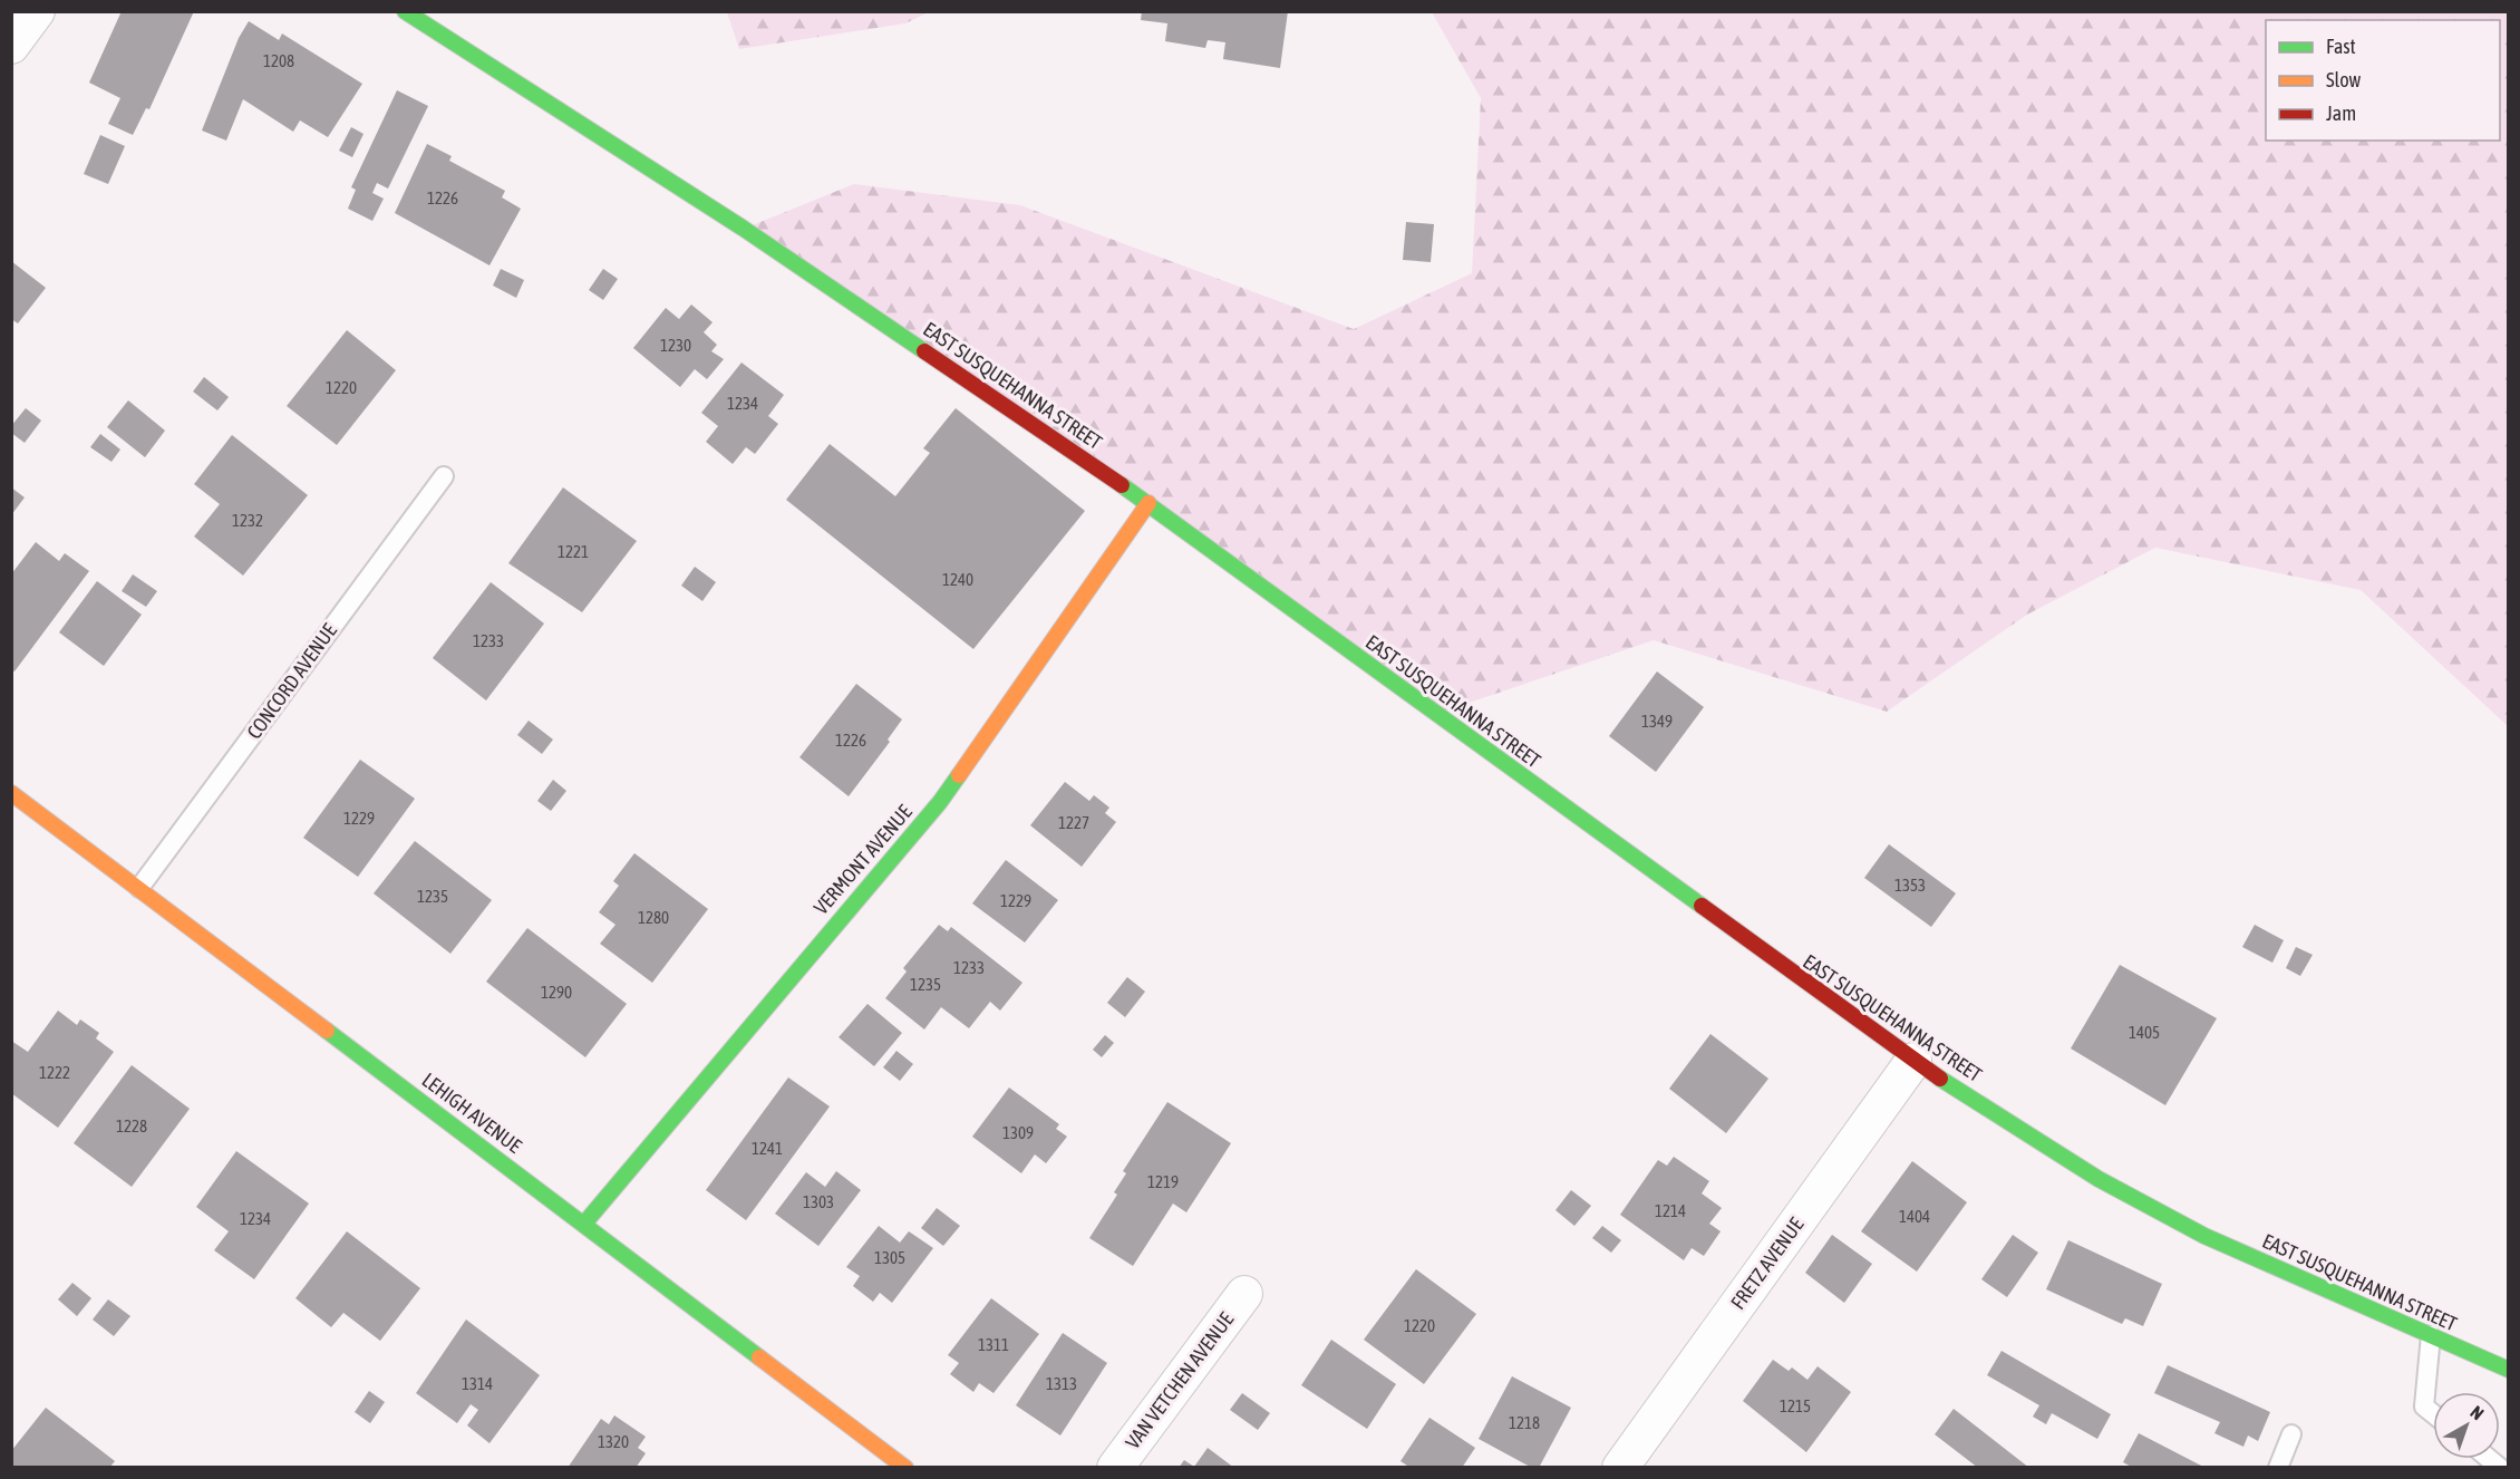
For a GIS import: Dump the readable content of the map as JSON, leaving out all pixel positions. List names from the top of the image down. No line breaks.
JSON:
{"streets":{"main road":["EAST SUSQUEHANNA STREET","VERMONT AVENUE","LEHIGH AVENUE"],"street":["FRETZ AVENUE","VAN VETCHEN AVENUE"],"lane":["CONCORD AVENUE"]},"crossings":[["EAST SUSQUEHANNA STREET","VERMONT AVENUE"],["EAST SUSQUEHANNA STREET","FRETZ AVENUE"],["CONCORD AVENUE","LEHIGH AVENUE"],["VERMONT AVENUE","LEHIGH AVENUE"]],"house_numbers":["1208","1226","1230","1220","1234","1232","1221","1240","1233","1349","1226","1229","1227","1353","1235","1229","1280","1233","1235","1290","1405","1222","1228","1309","1241","1219","1303","1214","1404","1234","1305","1220","1311","1314","1313","1215","1218","1320"],"legend":["Fast","Slow","Jam"],"north":"top right"}
